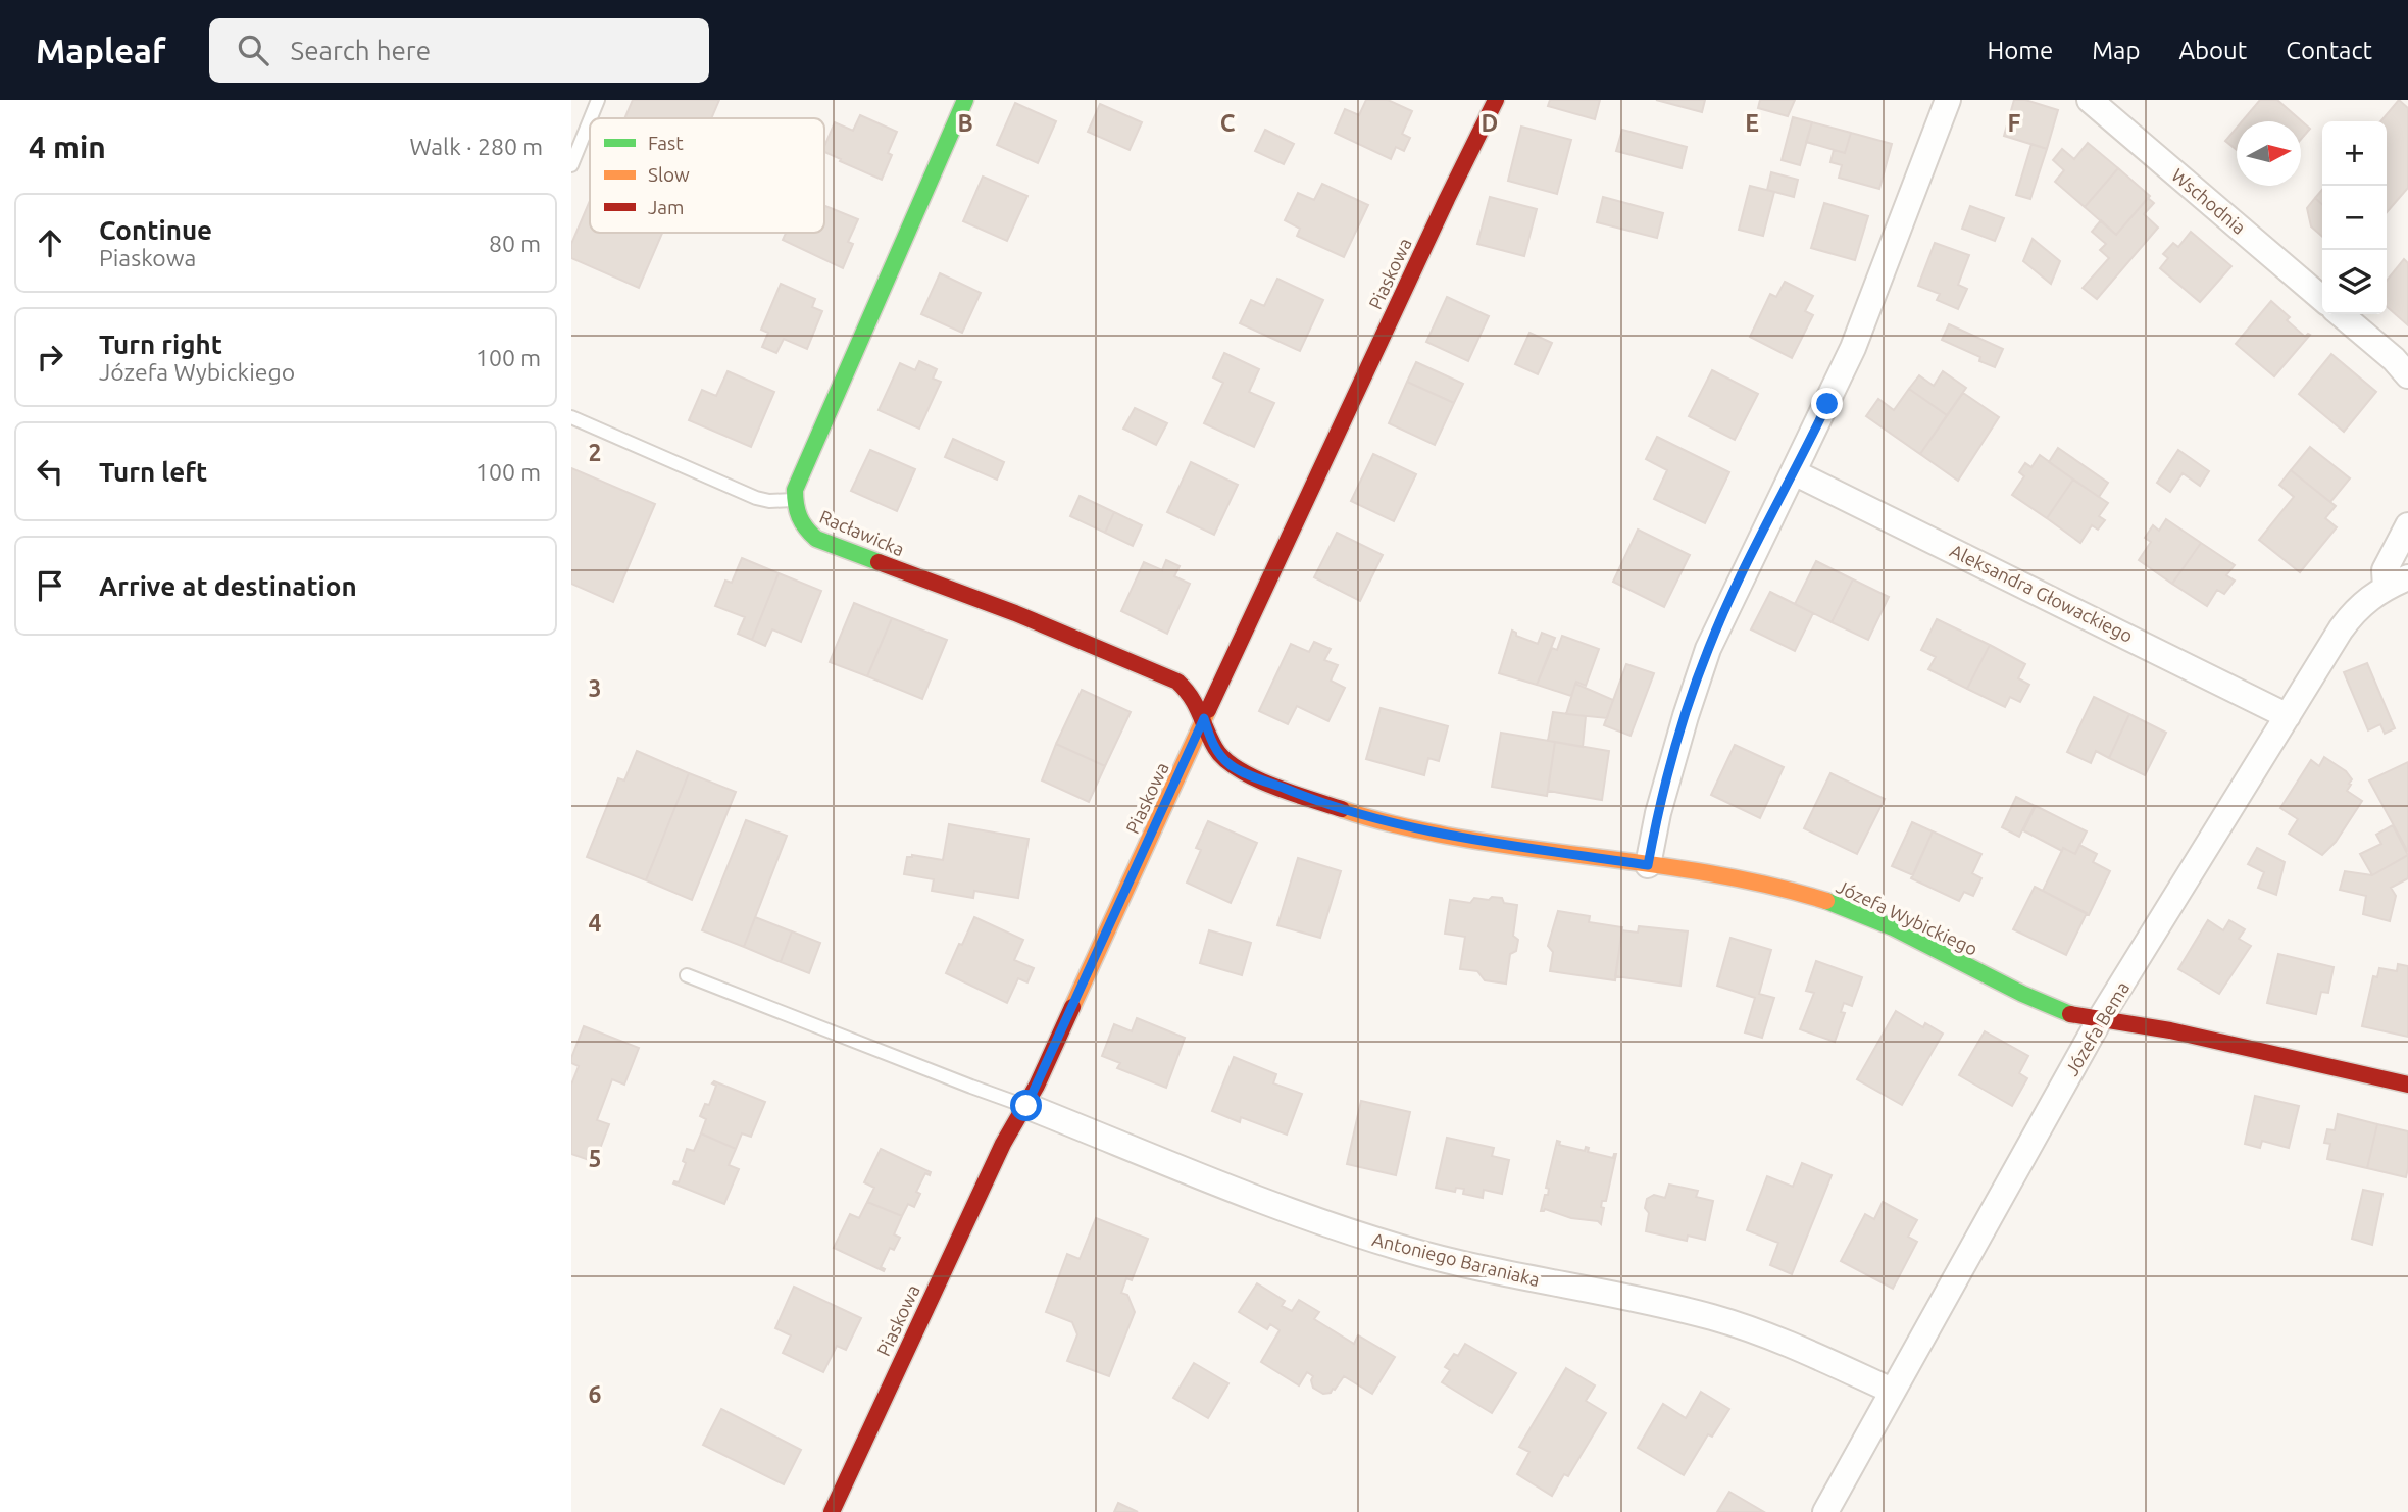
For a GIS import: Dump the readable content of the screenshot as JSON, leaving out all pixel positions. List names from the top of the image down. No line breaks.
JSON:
{"streets":{"street":["Wschodnia","Piaskowa","Racławicka","Aleksandra Głowackiego","Józefa Wybickiego","Józefa Bema","Antoniego Baraniaka"]},"crossings":[["Piaskowa","Racławicka"],["Piaskowa","Józefa Wybickiego"],["Piaskowa","Antoniego Baraniaka"],["Racławicka","Józefa Wybickiego"],["Aleksandra Głowackiego","Józefa Bema"],["Józefa Wybickiego","Józefa Bema"],["Józefa Bema","Antoniego Baraniaka"]],"legend":["Fast","Slow","Jam"],"north":"right","page":{"header":"Mapleaf","search":"Search here","nav":["Home","Map","About","Contact"],"heading":["4 min","Walk · 280 m"],"map_buttons":["+","−"],"list":[["Continue","Piaskowa","80 m"],["Turn right","Józefa Wybickiego","100 m"],["Turn left","100 m"],"Arrive at destination"]},"grid":{"columns":["B","C","D","E","F"],"rows":["2","3","4","5","6"]}}
